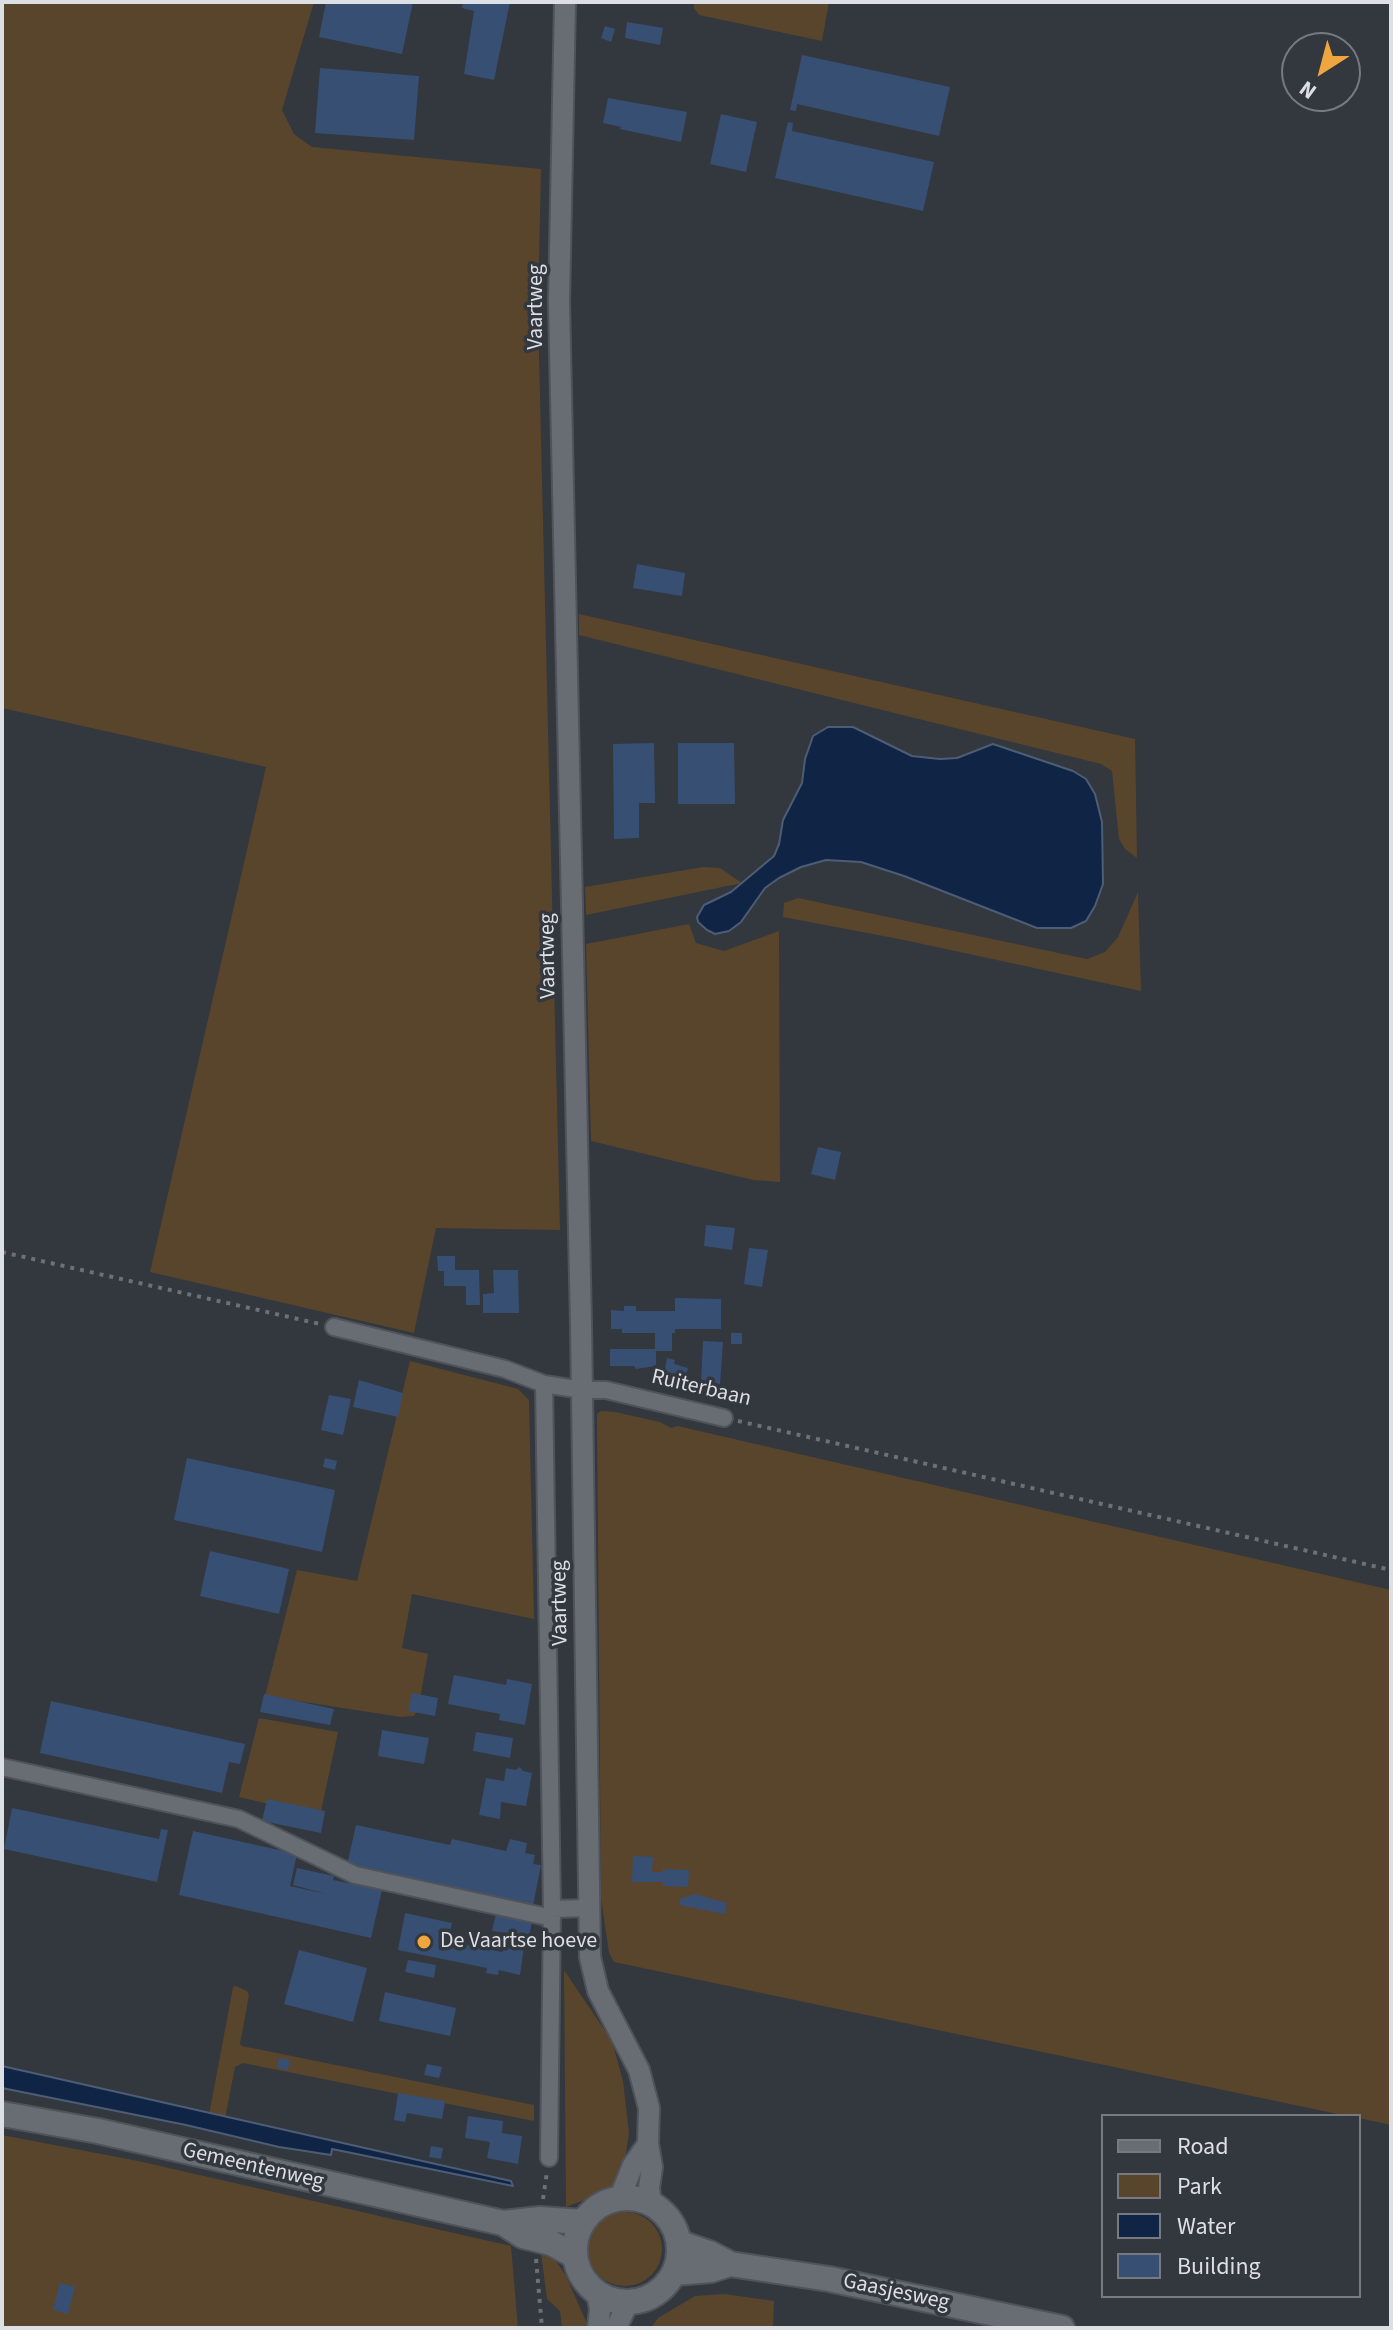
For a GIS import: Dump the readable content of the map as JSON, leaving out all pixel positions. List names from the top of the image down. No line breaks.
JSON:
{"streets":{"main road":["Gemeentenweg","Gaasjesweg"],"street":["Vaartweg","Ruiterbaan"]},"crossings":[["Vaartweg","Ruiterbaan"],["Vaartweg","Gemeentenweg"],["Vaartweg","Gaasjesweg"],["Gemeentenweg","Gaasjesweg"]],"places":["De Vaartse hoeve"],"legend":["Road","Park","Water","Building"],"north":"bottom left"}
